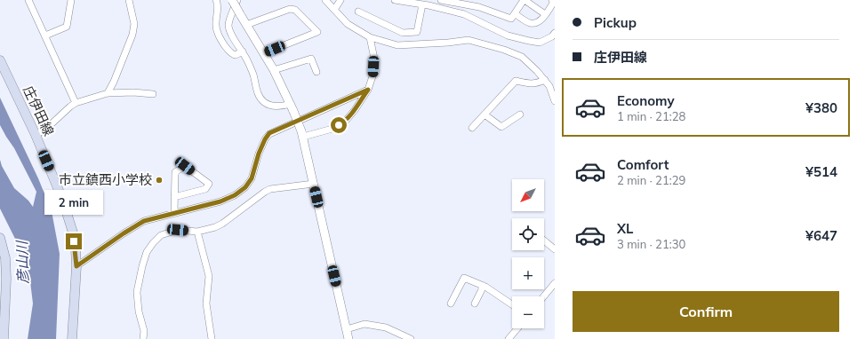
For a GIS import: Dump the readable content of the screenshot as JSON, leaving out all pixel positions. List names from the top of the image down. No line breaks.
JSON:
{"streets":{"main road":["庄伊田線"]},"water":["彦山川"],"places":["市立鎮西小学校"],"north":"bottom left","page":{"banner":["Pickup","庄伊田線"],"list":[{"name":"Economy","note":"1 min · 21:28","value":"¥380"},{"name":"Comfort","note":"2 min · 21:29","value":"¥514"},{"name":"XL","note":"3 min · 21:30","value":"¥647"}],"map_buttons":["+","−"],"bubble":"2 min","buttons":"Confirm"}}
